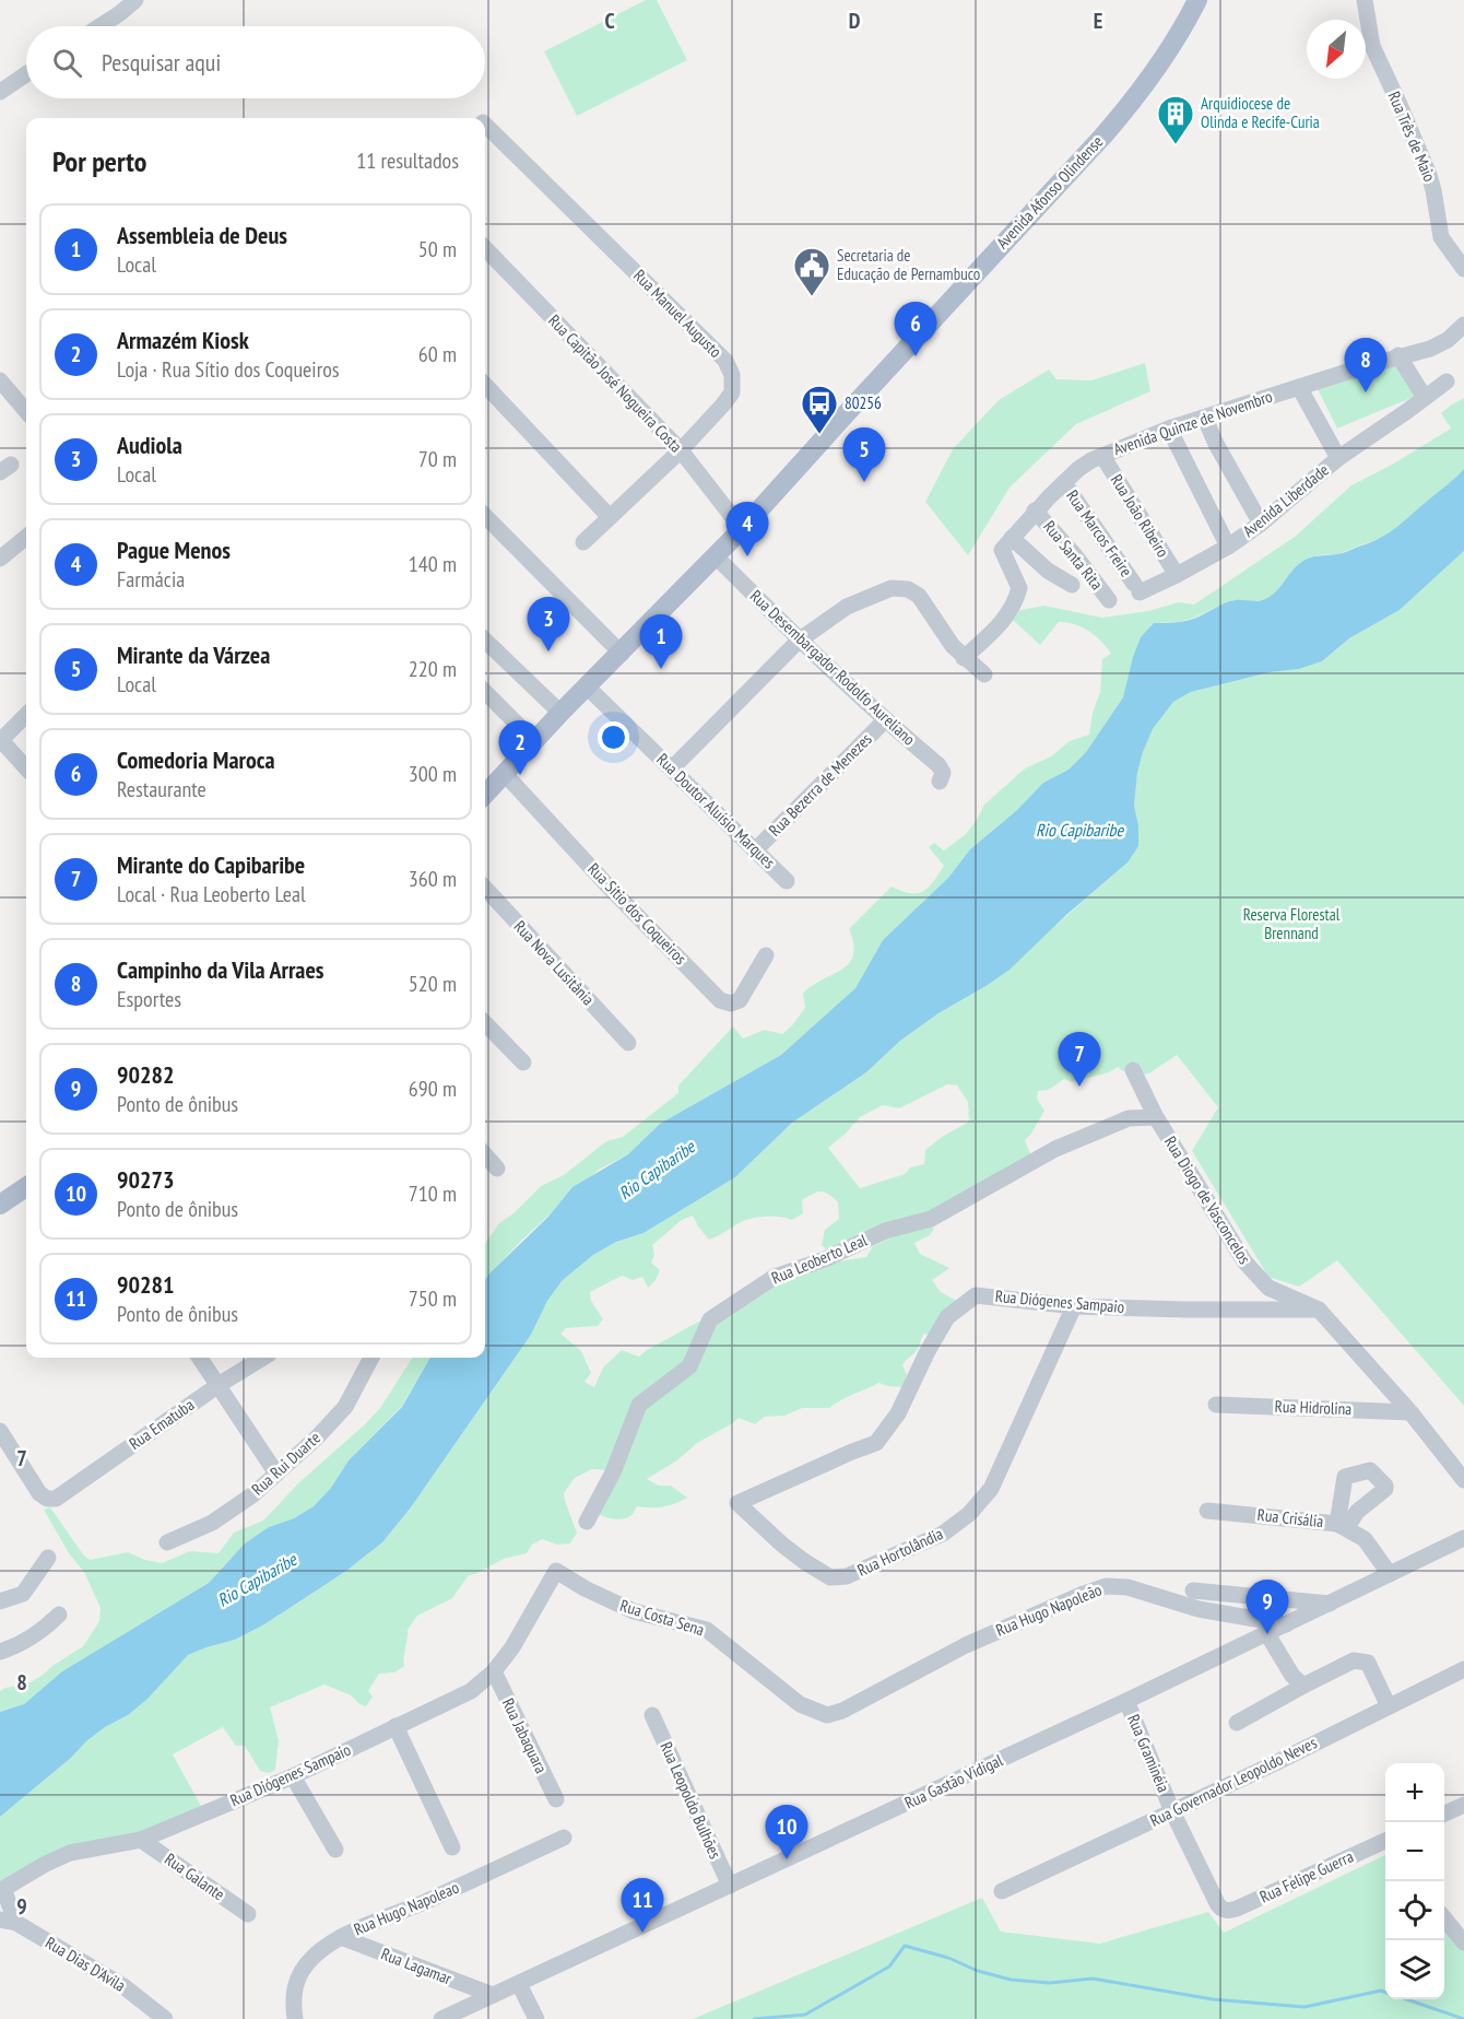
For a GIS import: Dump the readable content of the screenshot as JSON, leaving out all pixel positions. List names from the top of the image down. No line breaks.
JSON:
{"streets":{"main road":["Avenida Afonso Olindense"],"street":["Rua Três de Maio","Rua Manuel Augusto","Rua Capitão José Nogueira Costa","Avenida Quinze de Novembro","Avenida Liberdade","Rua João Ribeiro","Rua Marcos Freire","Rua Santa Rita","Rua Desembargador Rodolfo Aureliano","Rua Bezerra de Menezes","Rua Doutor Aluísio Marques","Rua Sítio dos Coqueiros","Rua Nova Lusitânia","Rua Diogo de Vasconcelos","Rua Leoberto Leal","Rua Diógenes Sampaio","Rua Hidrolina","Rua Ematuba","Rua Rui Duarte","Rua Crisália","Rua Hortolândia","Rua Hugo Napoleão","Rua Costa Sena","Rua Jabaquara","Rua Graminéia","Rua Gastão Vidigal","Rua Governador Leopoldo Neves","Rua Leopoldo Bulhões","Rua Galante","Rua Felipe Guerra","Rua Hugo Napoleao","Rua Dias D'Avila","Rua Lagamar"]},"crossings":[["Avenida Afonso Olindense","Rua Capitão José Nogueira Costa"],["Avenida Afonso Olindense","Rua Desembargador Rodolfo Aureliano"],["Avenida Afonso Olindense","Rua Doutor Aluísio Marques"],["Avenida Afonso Olindense","Rua Sítio dos Coqueiros"],["Rua Manuel Augusto","Rua Capitão José Nogueira Costa"],["Avenida Quinze de Novembro","Rua João Ribeiro"],["Avenida Quinze de Novembro","Rua Marcos Freire"],["Avenida Quinze de Novembro","Rua Santa Rita"],["Avenida Liberdade","Rua João Ribeiro"],["Avenida Liberdade","Rua Marcos Freire"],["Rua Desembargador Rodolfo Aureliano","Rua Bezerra de Menezes"],["Rua Bezerra de Menezes","Rua Doutor Aluísio Marques"],["Rua Diogo de Vasconcelos","Rua Leoberto Leal"],["Rua Diogo de Vasconcelos","Rua Diógenes Sampaio"],["Rua Diogo de Vasconcelos","Rua Hidrolina"],["Rua Diógenes Sampaio","Rua Hortolândia"],["Rua Diógenes Sampaio","Rua Costa Sena"],["Rua Diógenes Sampaio","Rua Jabaquara"],["Rua Diógenes Sampaio","Rua Galante"],["Rua Diógenes Sampaio","Rua Dias D'Avila"],["Rua Crisália","Rua Gastão Vidigal"],["Rua Hugo Napoleão","Rua Costa Sena"],["Rua Hugo Napoleão","Rua Gastão Vidigal"],["Rua Graminéia","Rua Gastão Vidigal"],["Rua Graminéia","Rua Governador Leopoldo Neves"],["Rua Graminéia","Rua Felipe Guerra"],["Rua Gastão Vidigal","Rua Leopoldo Bulhões"],["Rua Gastão Vidigal","Rua Lagamar"],["Rua Hugo Napoleao","Rua Lagamar"]],"water":["Rio Capibaribe"],"parks":["Reserva Florestal Brennand"],"places":{"building":["Arquidiocese de Olinda e Recife-Curia"],"public building":["Secretaria de Educação de Pernambuco"],"bus stop":["80256"]},"north":"bottom left","page":{"search":"Pesquisar aqui","heading":["Por perto","11 resultados"],"list":[{"mark":"1","name":"Assembleia de Deus","note":"Local","value":"50 m"},{"mark":"2","name":"Armazém Kiosk","note":"Loja · Rua Sítio dos Coqueiros","value":"60 m"},{"mark":"3","name":"Audiola","note":"Local","value":"70 m"},{"mark":"4","name":"Pague Menos","note":"Farmácia","value":"140 m"},{"mark":"5","name":"Mirante da Várzea","note":"Local","value":"220 m"},{"mark":"6","name":"Comedoria Maroca","note":"Restaurante","value":"300 m"},{"mark":"7","name":"Mirante do Capibaribe","note":"Local · Rua Leoberto Leal","value":"360 m"},{"mark":"8","name":"Campinho da Vila Arraes","note":"Esportes","value":"520 m"},{"mark":"9","name":"90282","note":"Ponto de ônibus","value":"690 m"},{"mark":"10","name":"90273","note":"Ponto de ônibus","value":"710 m"},{"mark":"11","name":"90281","note":"Ponto de ônibus","value":"750 m"}],"pins":["6","8","5","4","3","1","2","7","9","10","11"],"map_buttons":["+","−"]},"grid":{"columns":["C","D","E"],"rows":["7","8","9"]}}
